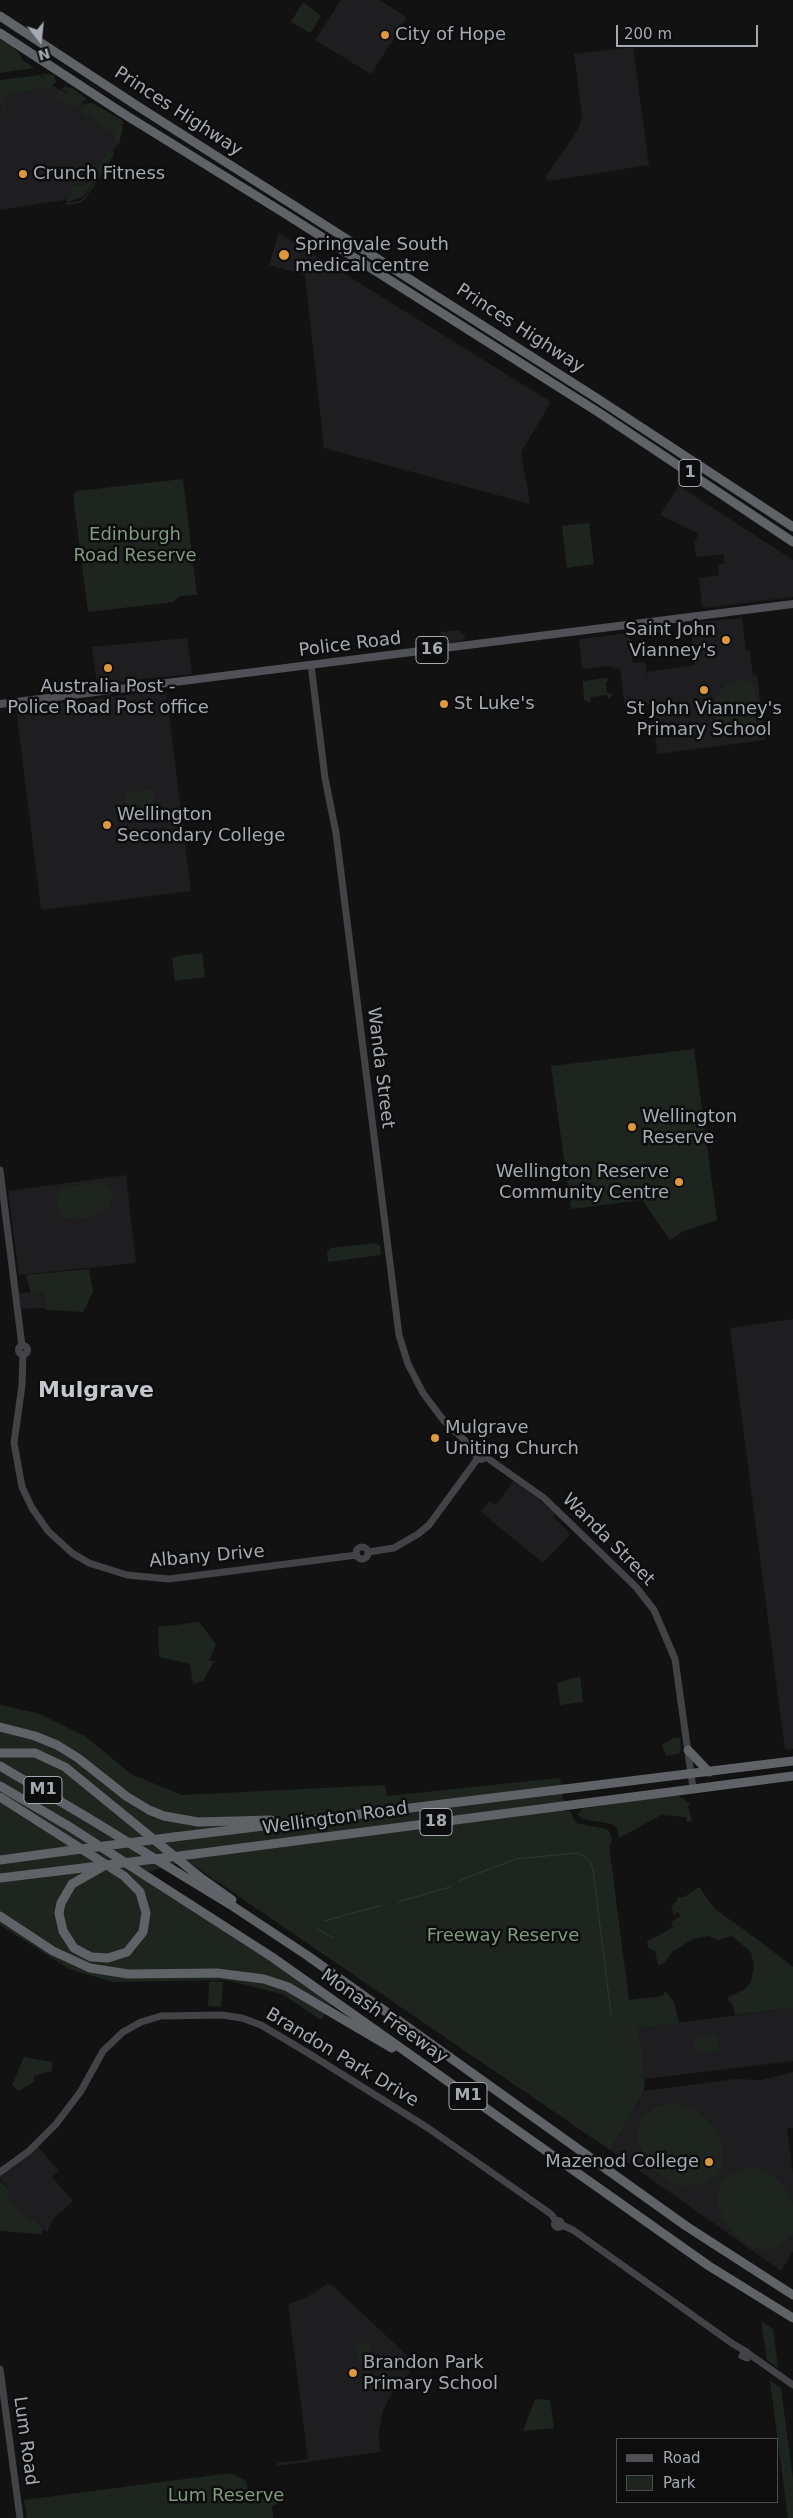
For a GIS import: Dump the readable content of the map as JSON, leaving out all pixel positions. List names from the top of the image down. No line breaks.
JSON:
{"streets":{"highway":["Princes Highway","1","M1","Wellington Road","18","Monash Freeway"],"main road":["Police Road","16"],"street":["Wanda Street","Albany Drive","Brandon Park Drive","Lum Road"]},"crossings":[["Police Road","Wanda Street"],["Wanda Street","Albany Drive"],["Wanda Street","Wellington Road"]],"districts":["Mulgrave"],"parks":["Edinburgh Road Reserve","Freeway Reserve","Lum Reserve"],"places":["City of Hope","Crunch Fitness","Springvale South medical centre","Saint John Vianney's","Australia Post - Police Road Post office","St John Vianney's Primary School","St Luke's","Wellington Secondary College","Wellington Reserve","Wellington Reserve Community Centre","Mulgrave Uniting Church","Mazenod College","Brandon Park Primary School"],"legend":["Road","Park"],"scale_bar":"200 m","north":"bottom"}
